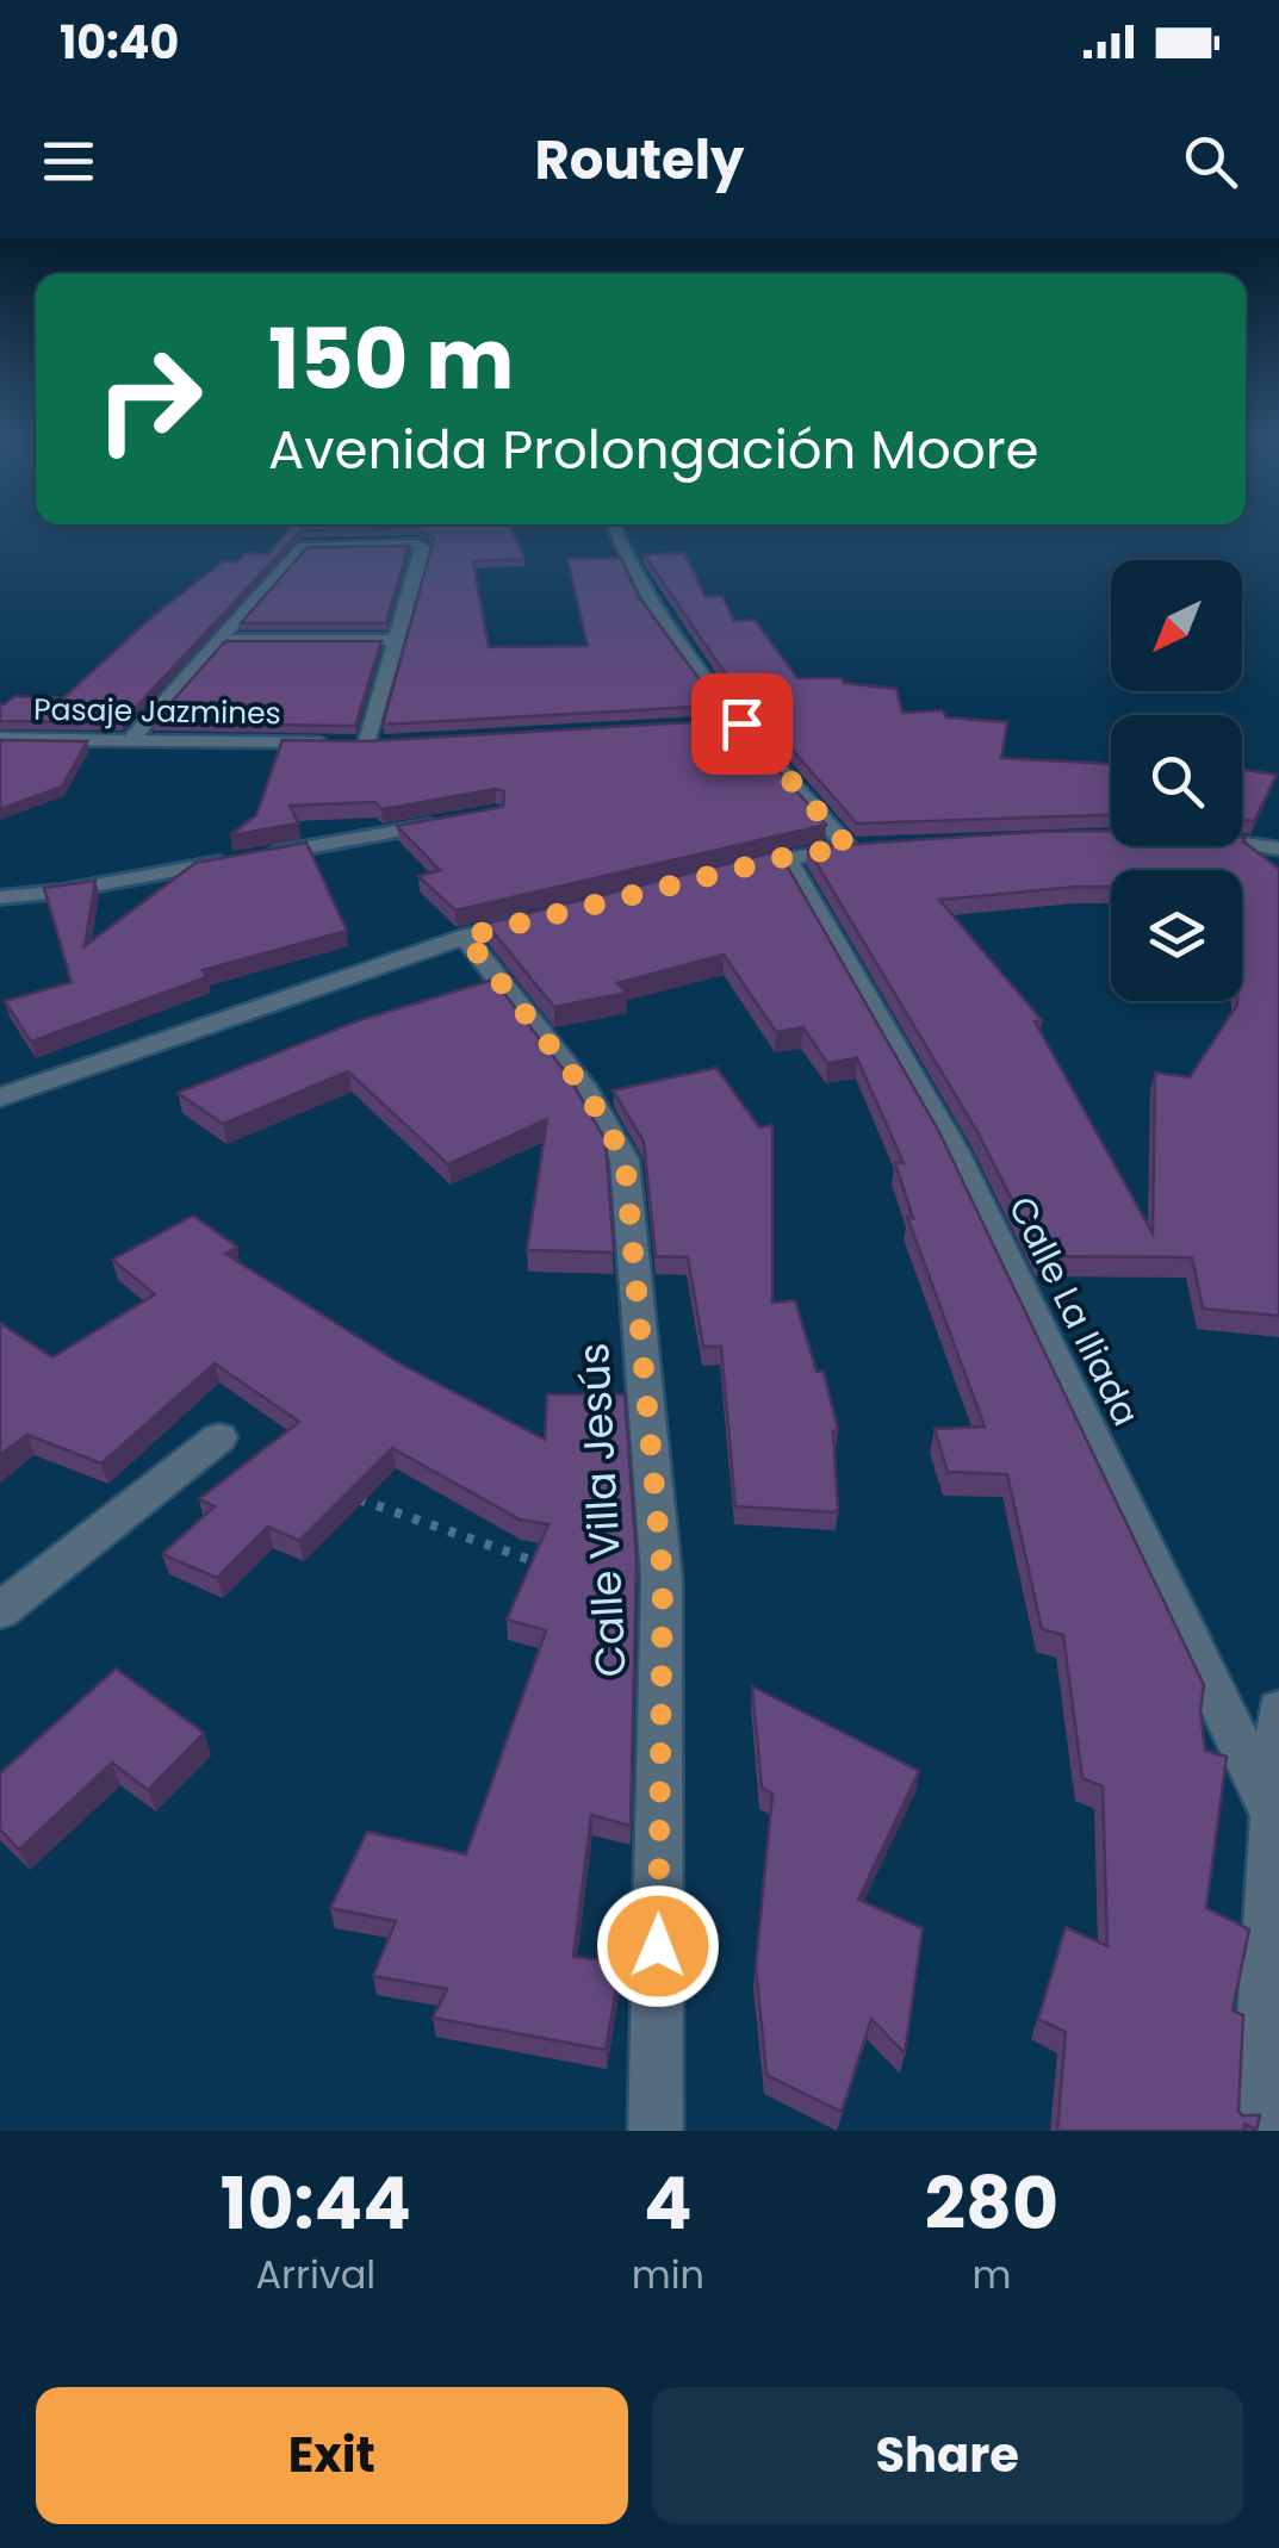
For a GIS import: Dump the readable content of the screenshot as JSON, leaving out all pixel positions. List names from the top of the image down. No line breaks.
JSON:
{"streets":{"street":["Pasaje Jazmines","Calle La Iliada","Calle Villa Jesús"]},"north":"bottom left","page":{"status":"10:40","header":"Routely","turn":["150 m","Avenida Prolongación Moore"],"eta":["10:44","Arrival","4","min","280","m"],"buttons":["Exit","Share"]}}
